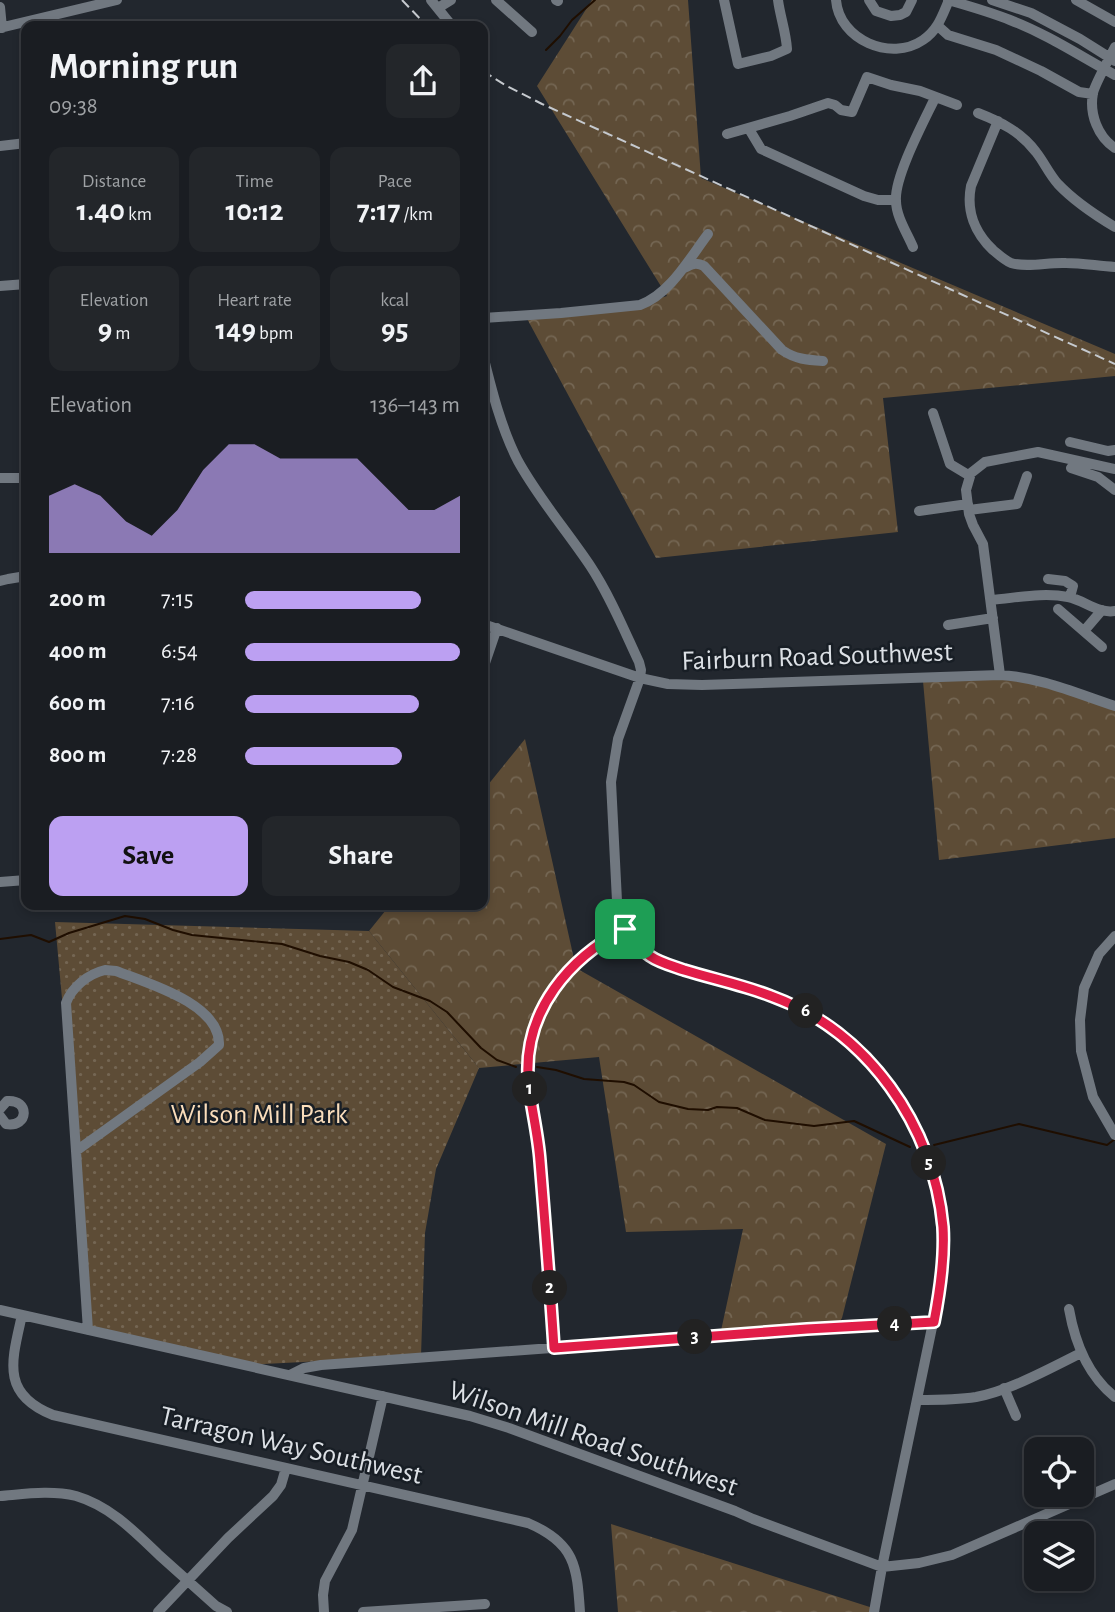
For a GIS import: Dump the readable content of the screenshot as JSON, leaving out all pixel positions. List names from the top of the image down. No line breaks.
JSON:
{"streets":{"street":["Fairburn Road Southwest","Wilson Mill Road Southwest","Tarragon Way Southwest"]},"crossings":[["Wilson Mill Road Southwest","Tarragon Way Southwest"]],"parks":["Wilson Mill Park"],"page":{"heading":["Morning run","09:38"],"stats":[["Distance","1.40 km"],["Time","10:12"],["Pace","7:17 /km"],["Elevation","9 m"],["Heart rate","149 bpm"],["kcal","95"]],"chart":["Elevation","136–143 m"],"list":[{"name":"200 m","note":"7:15"},{"name":"400 m","note":"6:54"},{"name":"600 m","note":"7:16"},{"name":"800 m","note":"7:28"}],"buttons":["Save","Share"],"pins":["6","1","5","2","4","3"]}}
